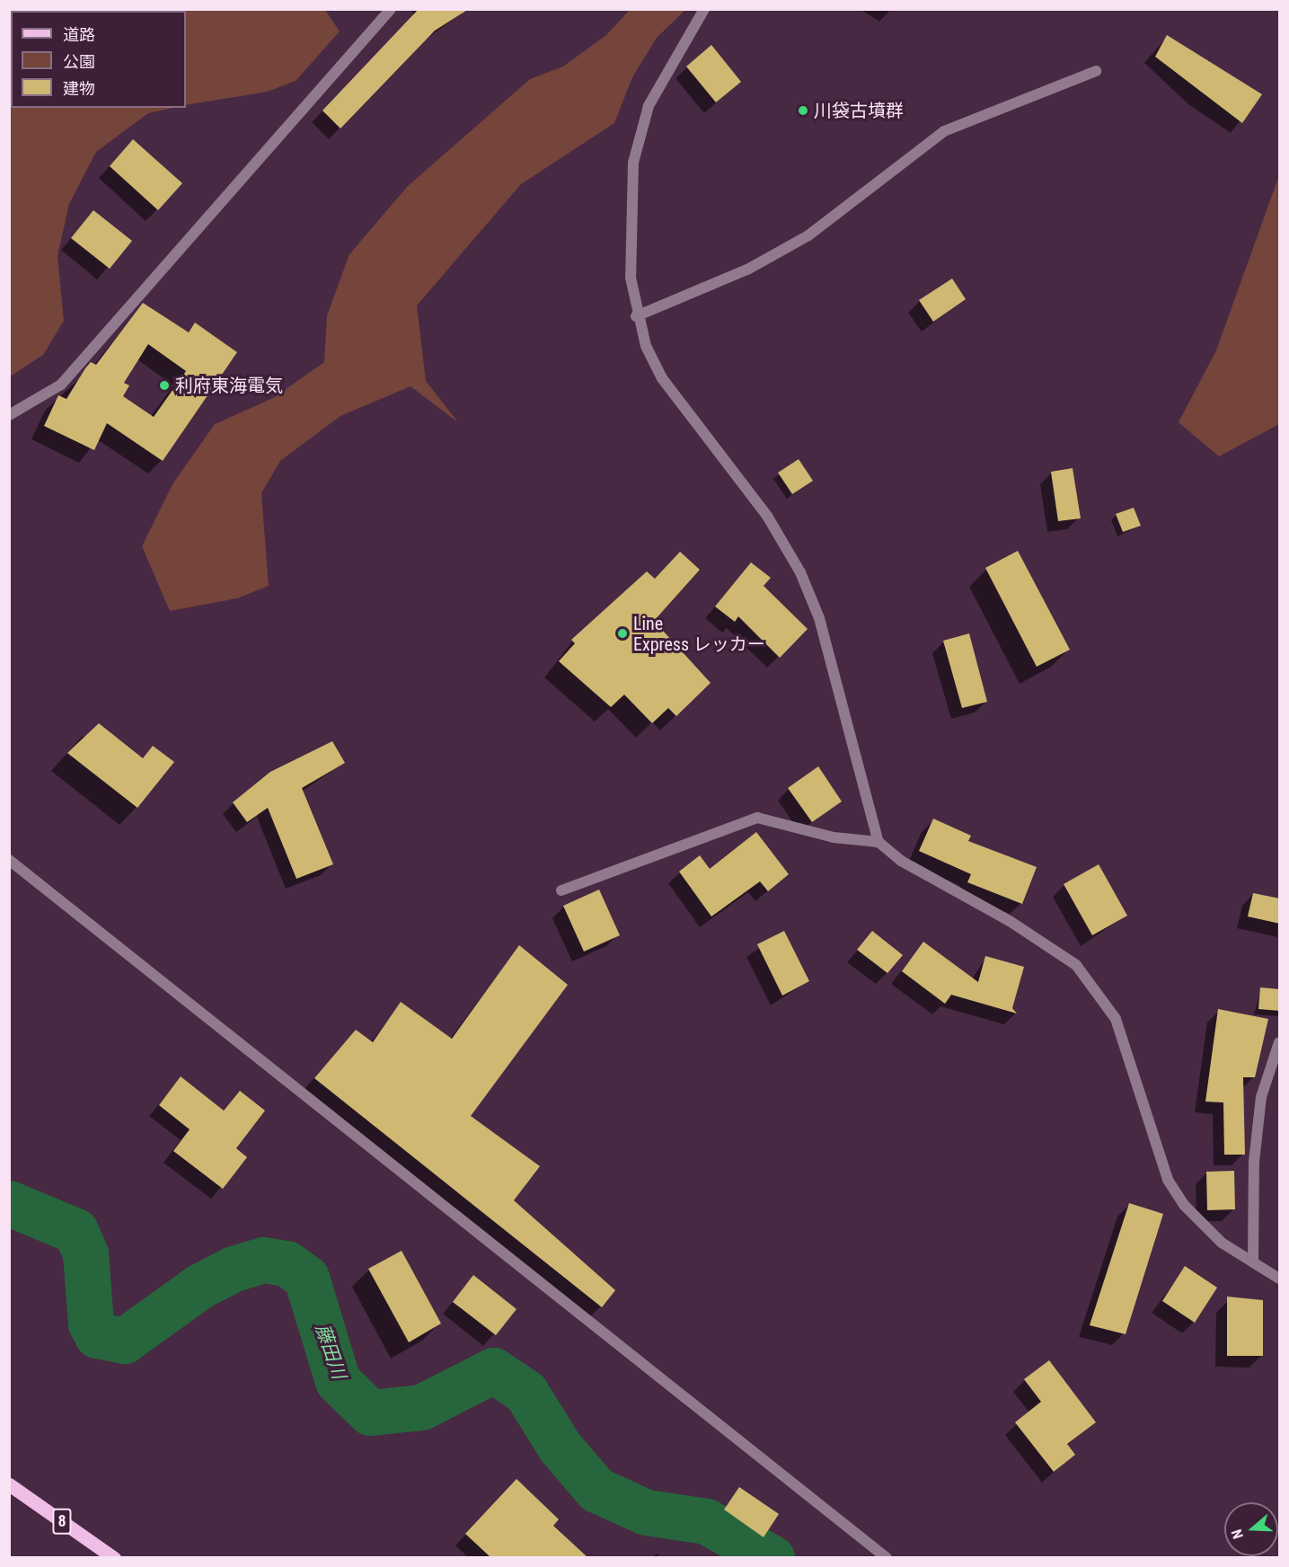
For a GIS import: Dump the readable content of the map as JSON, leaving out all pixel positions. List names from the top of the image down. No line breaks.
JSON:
{"streets":{"main road":["8"]},"water":["藤田川"],"places":["川袋古墳群","利府東海電気","Line Express レッカー"],"legend":["道路","公園","建物"],"north":"left"}
